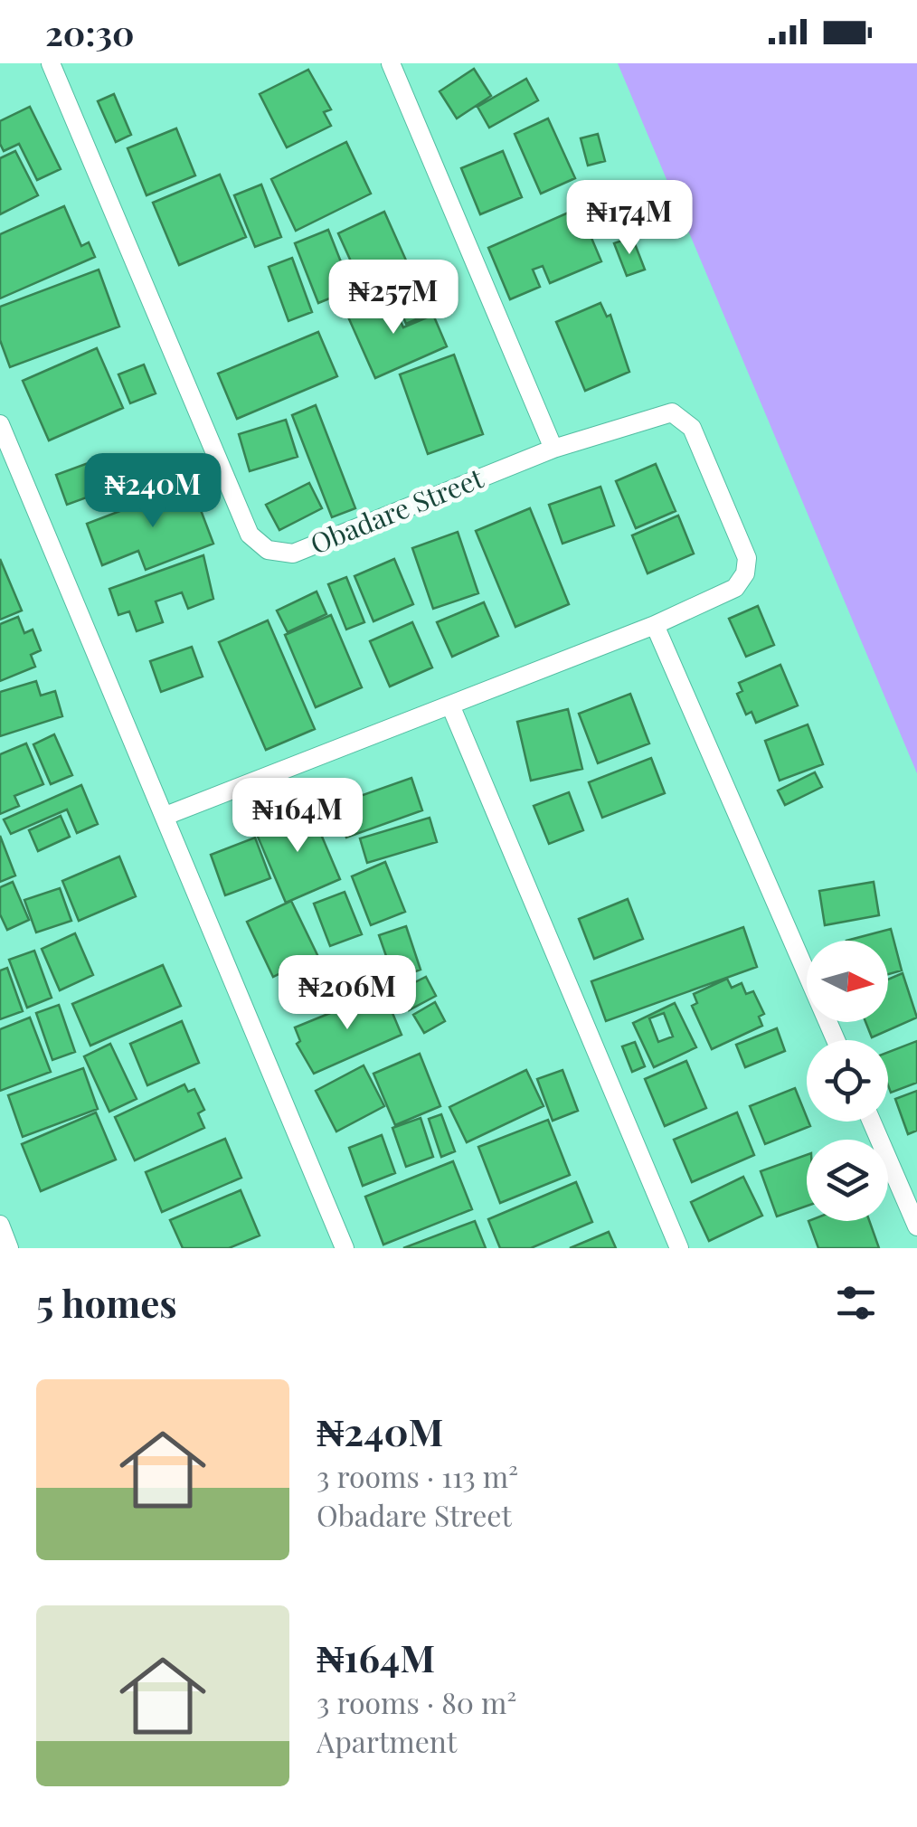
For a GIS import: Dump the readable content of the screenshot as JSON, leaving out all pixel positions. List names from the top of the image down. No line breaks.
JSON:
{"streets":{"street":["Obadare Street"]},"north":"right","page":{"status":"20:30","price":["₦174M","₦257M","₦240M","₦164M","₦206M"],"heading":"5 homes","list":[{"name":"₦240M","note":"3 rooms · 113 m² · Obadare Street"},{"name":"₦164M","note":"3 rooms · 80 m² · Apartment"}]}}
